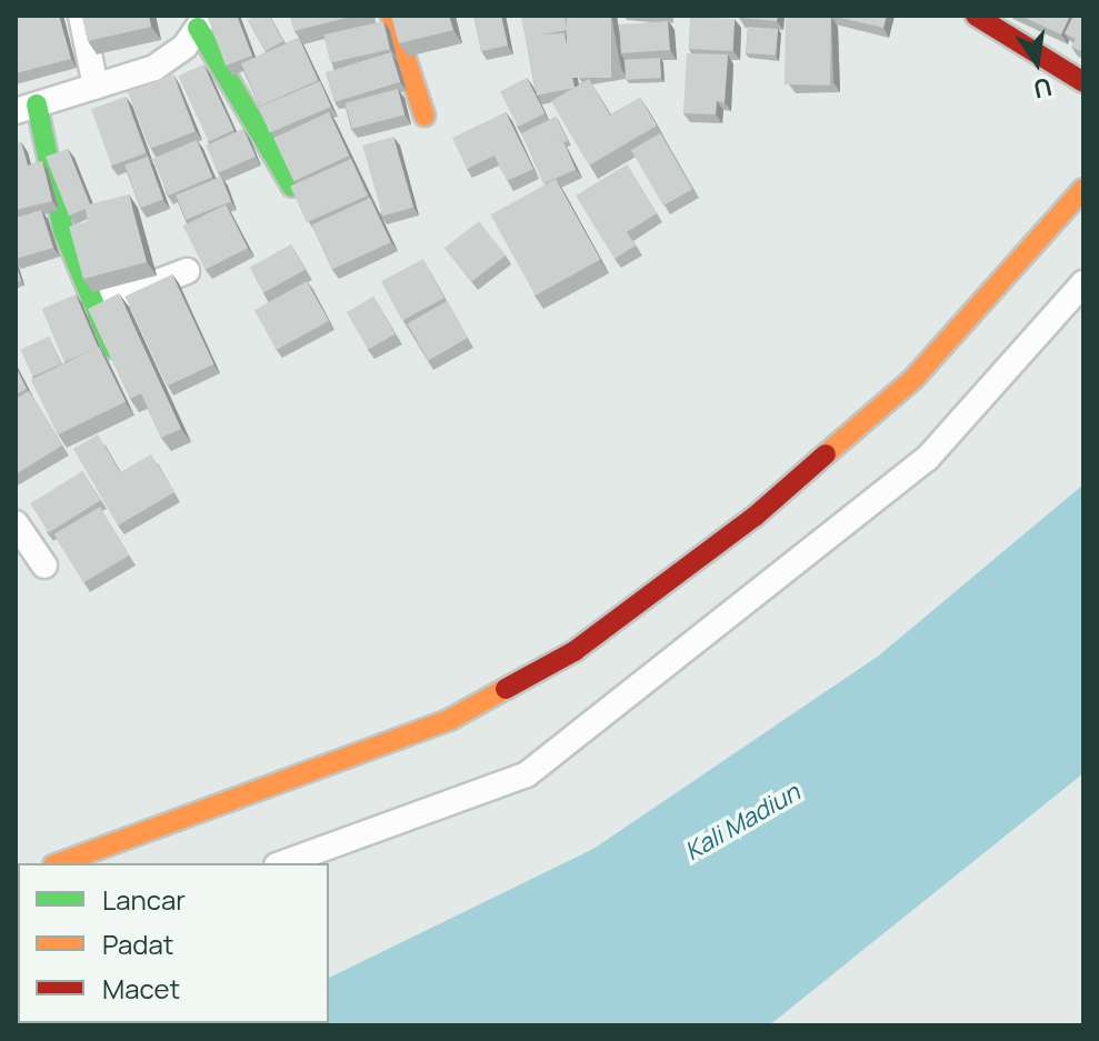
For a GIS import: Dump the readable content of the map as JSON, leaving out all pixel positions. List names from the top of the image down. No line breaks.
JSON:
{"water":["Kali Madiun"],"legend":["Lancar","Padat","Macet"],"north":"bottom"}
